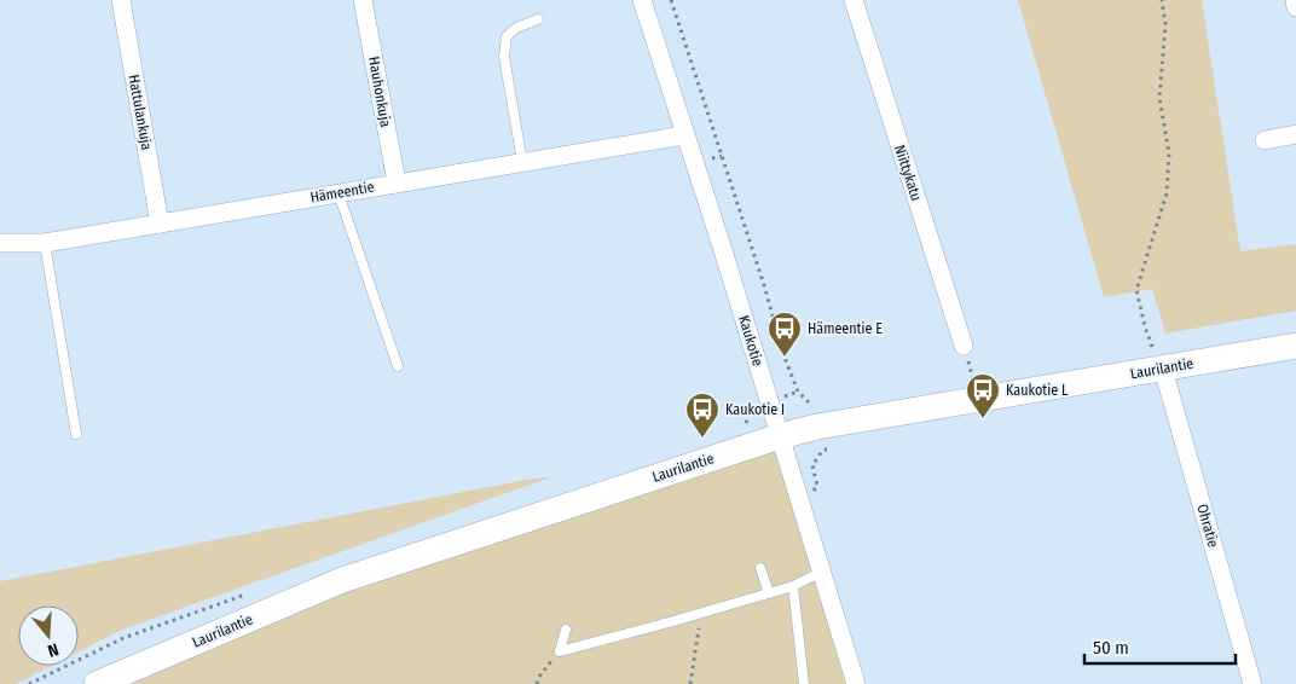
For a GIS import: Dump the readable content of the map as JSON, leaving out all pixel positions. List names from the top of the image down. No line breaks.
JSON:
{"streets":{"street":["Hauhonkuja","Hattulankuja","Niittykatu","Hämeentie","Kaukotie","Laurilantie","Ohratie"]},"crossings":[["Hauhonkuja","Hämeentie"],["Hattulankuja","Hämeentie"],["Hämeentie","Kaukotie"],["Kaukotie","Laurilantie"],["Laurilantie","Ohratie"]],"places":{"bus stop":["Hämeentie E","Kaukotie L","Kaukotie I"]},"scale_bar":"50 m","north":"bottom"}
